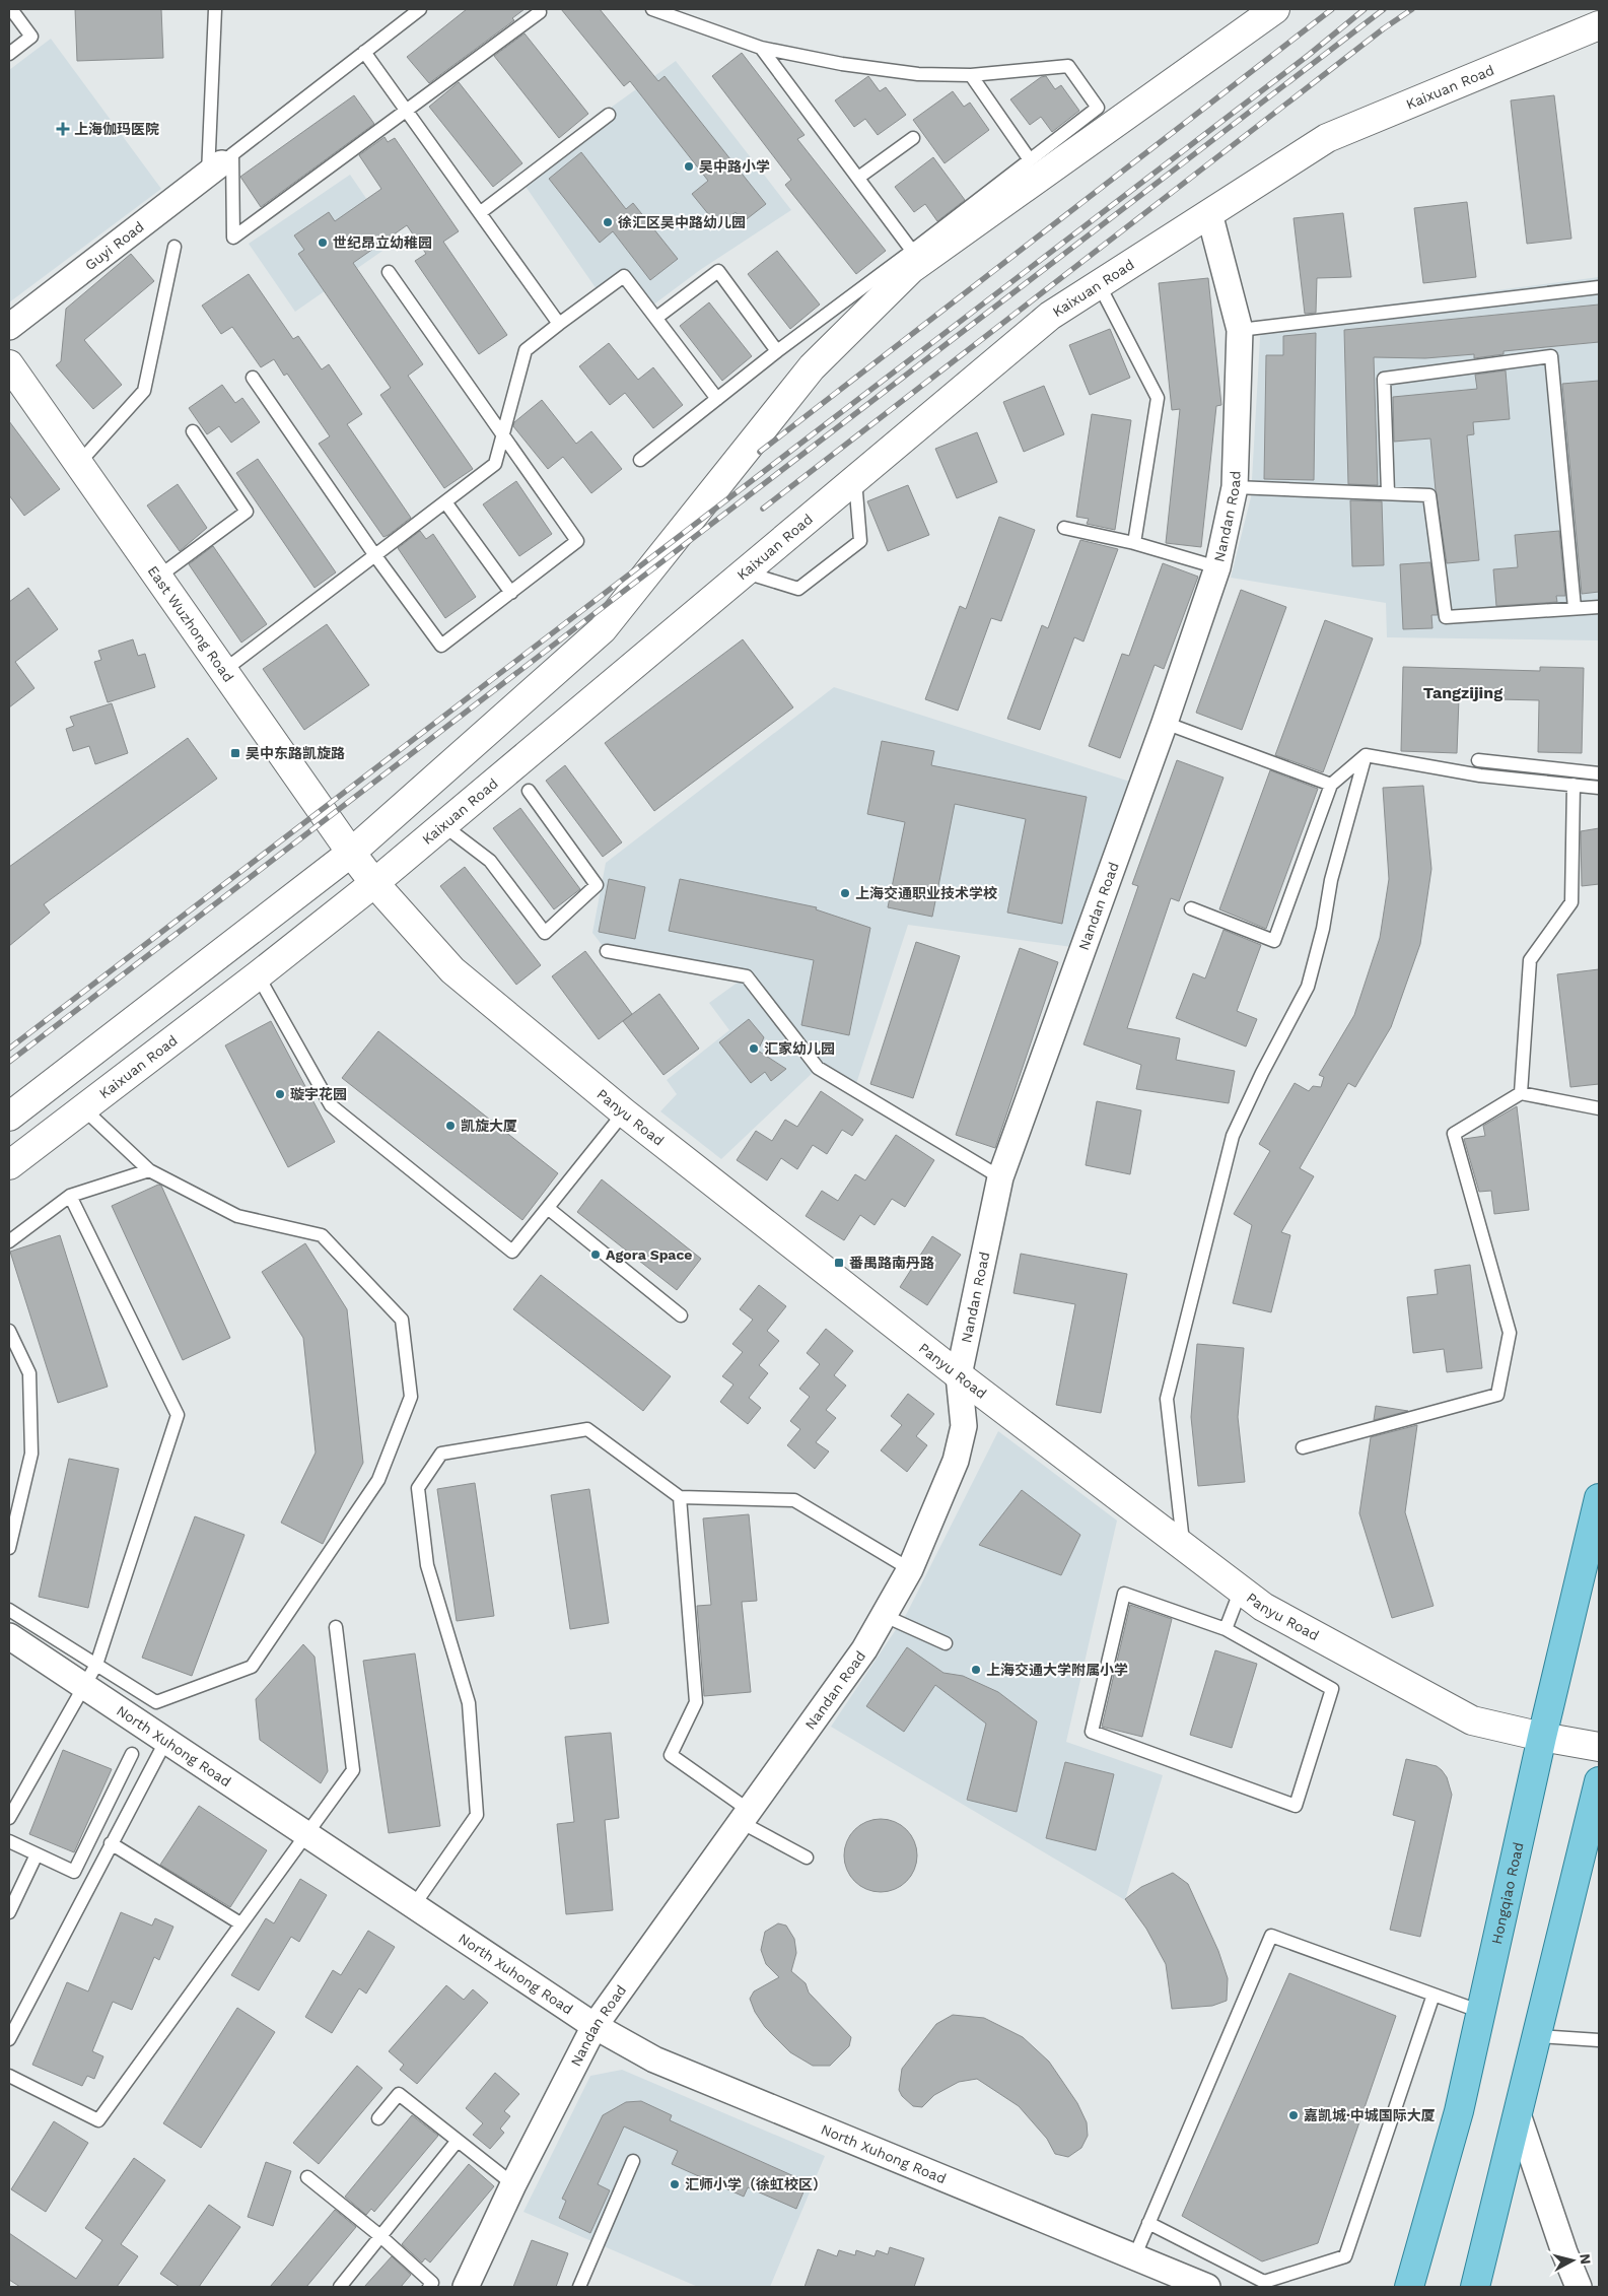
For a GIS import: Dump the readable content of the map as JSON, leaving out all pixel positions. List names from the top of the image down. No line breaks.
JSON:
{"streets":{"main road":["Hongqiao Road"],"street":["Kaixuan Road","Guyi Road","Nandan Road","East Wuzhong Road","Panyu Road","North Xuhong Road"]},"crossings":[["Kaixuan Road","Nandan Road"],["Kaixuan Road","East Wuzhong Road"],["Kaixuan Road","Panyu Road"],["Nandan Road","Panyu Road"],["Nandan Road","North Xuhong Road"],["East Wuzhong Road","Panyu Road"],["Panyu Road","Hongqiao Road"]],"districts":["Tangzijing"],"places":{"health":["上海伽玛医院"],"other":["吴中路小学","徐汇区吴中路幼儿园","世纪昂立幼稚园","上海交通职业技术学校","汇家幼儿园","璇宇花园","凯旋大厦","Agora Space","上海交通大学附属小学","嘉凯城·中城国际大厦","汇师小学（徐虹校区）"],"transit":["吴中东路凯旋路","番禺路南丹路"]},"north":"right"}
